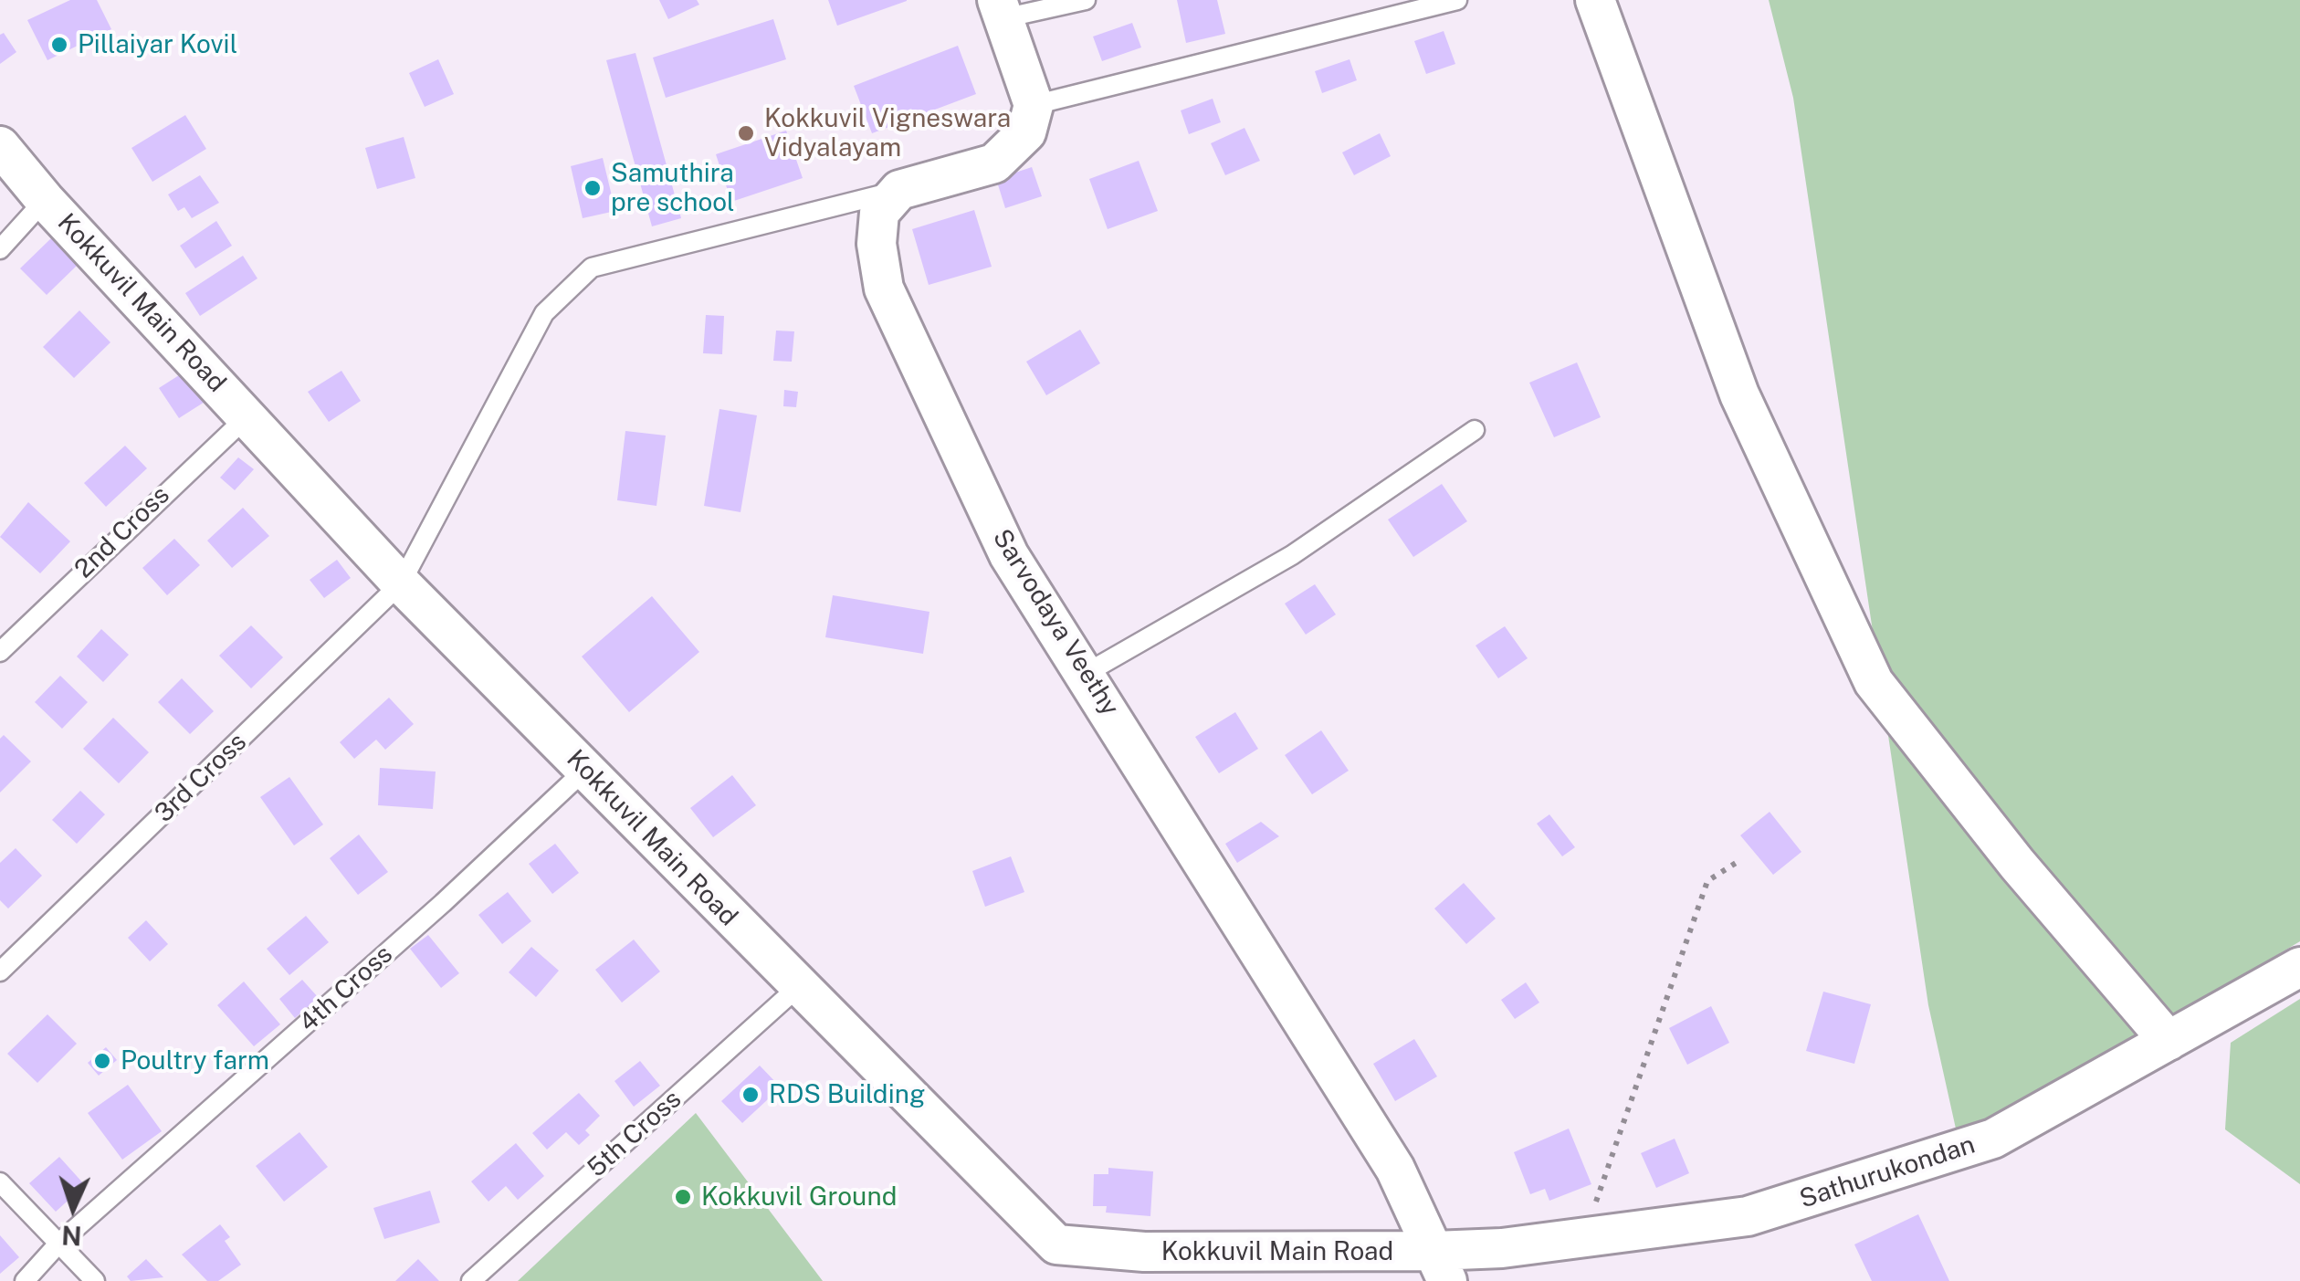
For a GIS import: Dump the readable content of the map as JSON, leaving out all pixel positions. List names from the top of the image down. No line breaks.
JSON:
{"streets":{"street":["Kokkuvil Main Road","Sarvodaya Veethy","Sathurukondan"],"lane":["2nd Cross","3rd Cross","4th Cross","5th Cross"]},"crossings":[["Kokkuvil Main Road","2nd Cross"],["Kokkuvil Main Road","Sarvodaya Veethy"],["Kokkuvil Main Road","3rd Cross"],["Kokkuvil Main Road","4th Cross"],["Kokkuvil Main Road","5th Cross"],["Kokkuvil Main Road","Sathurukondan"],["Sarvodaya Veethy","3rd Cross"],["Sarvodaya Veethy","Sathurukondan"]],"places":["Pillaiyar Kovil","Kokkuvil Vigneswara Vidyalayam","Samuthira pre school","Poultry farm","RDS Building","Kokkuvil Ground"],"north":"bottom"}
